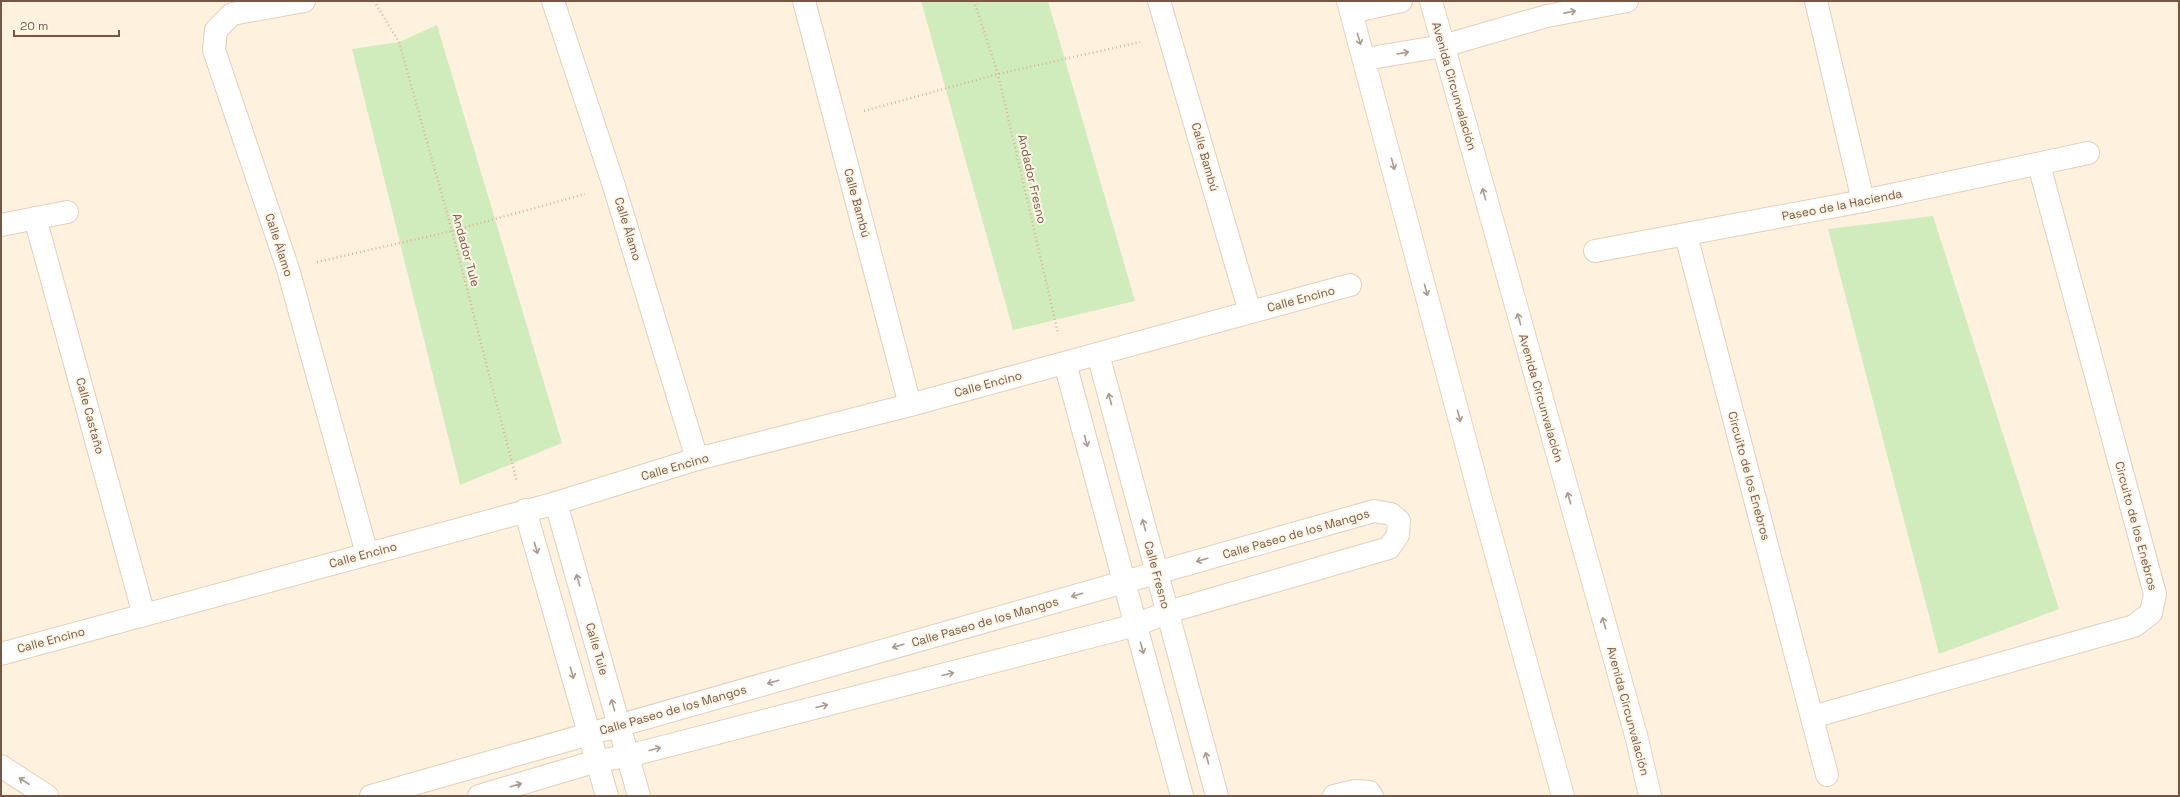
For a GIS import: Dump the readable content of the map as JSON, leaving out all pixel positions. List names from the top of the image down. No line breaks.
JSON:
{"streets":{"street":["Avenida Circunvalación","Calle Bambú","Paseo de la Hacienda","Calle Álamo","Calle Encino","Calle Castaño","Circuito de los Enebros","Calle Paseo de los Mangos","Calle Fresno","Calle Tule"],"path":["Andador Fresno","Andador Tule"]},"crossings":[["Calle Bambú","Calle Encino"],["Andador Fresno","Calle Encino"],["Paseo de la Hacienda","Circuito de los Enebros"],["Calle Álamo","Calle Encino"],["Andador Tule","Calle Encino"],["Calle Encino","Calle Castaño"],["Calle Encino","Calle Fresno"],["Calle Encino","Calle Tule"],["Calle Paseo de los Mangos","Calle Fresno"],["Calle Paseo de los Mangos","Calle Tule"]],"scale_bar":"20 m"}
